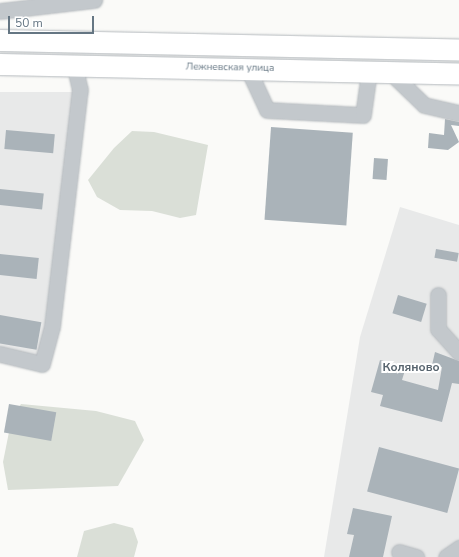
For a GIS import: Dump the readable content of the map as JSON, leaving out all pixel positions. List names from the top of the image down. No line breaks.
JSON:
{"streets":{"highway":["Лежневская улица"]},"districts":["Коляново"],"scale_bar":"50 m"}
